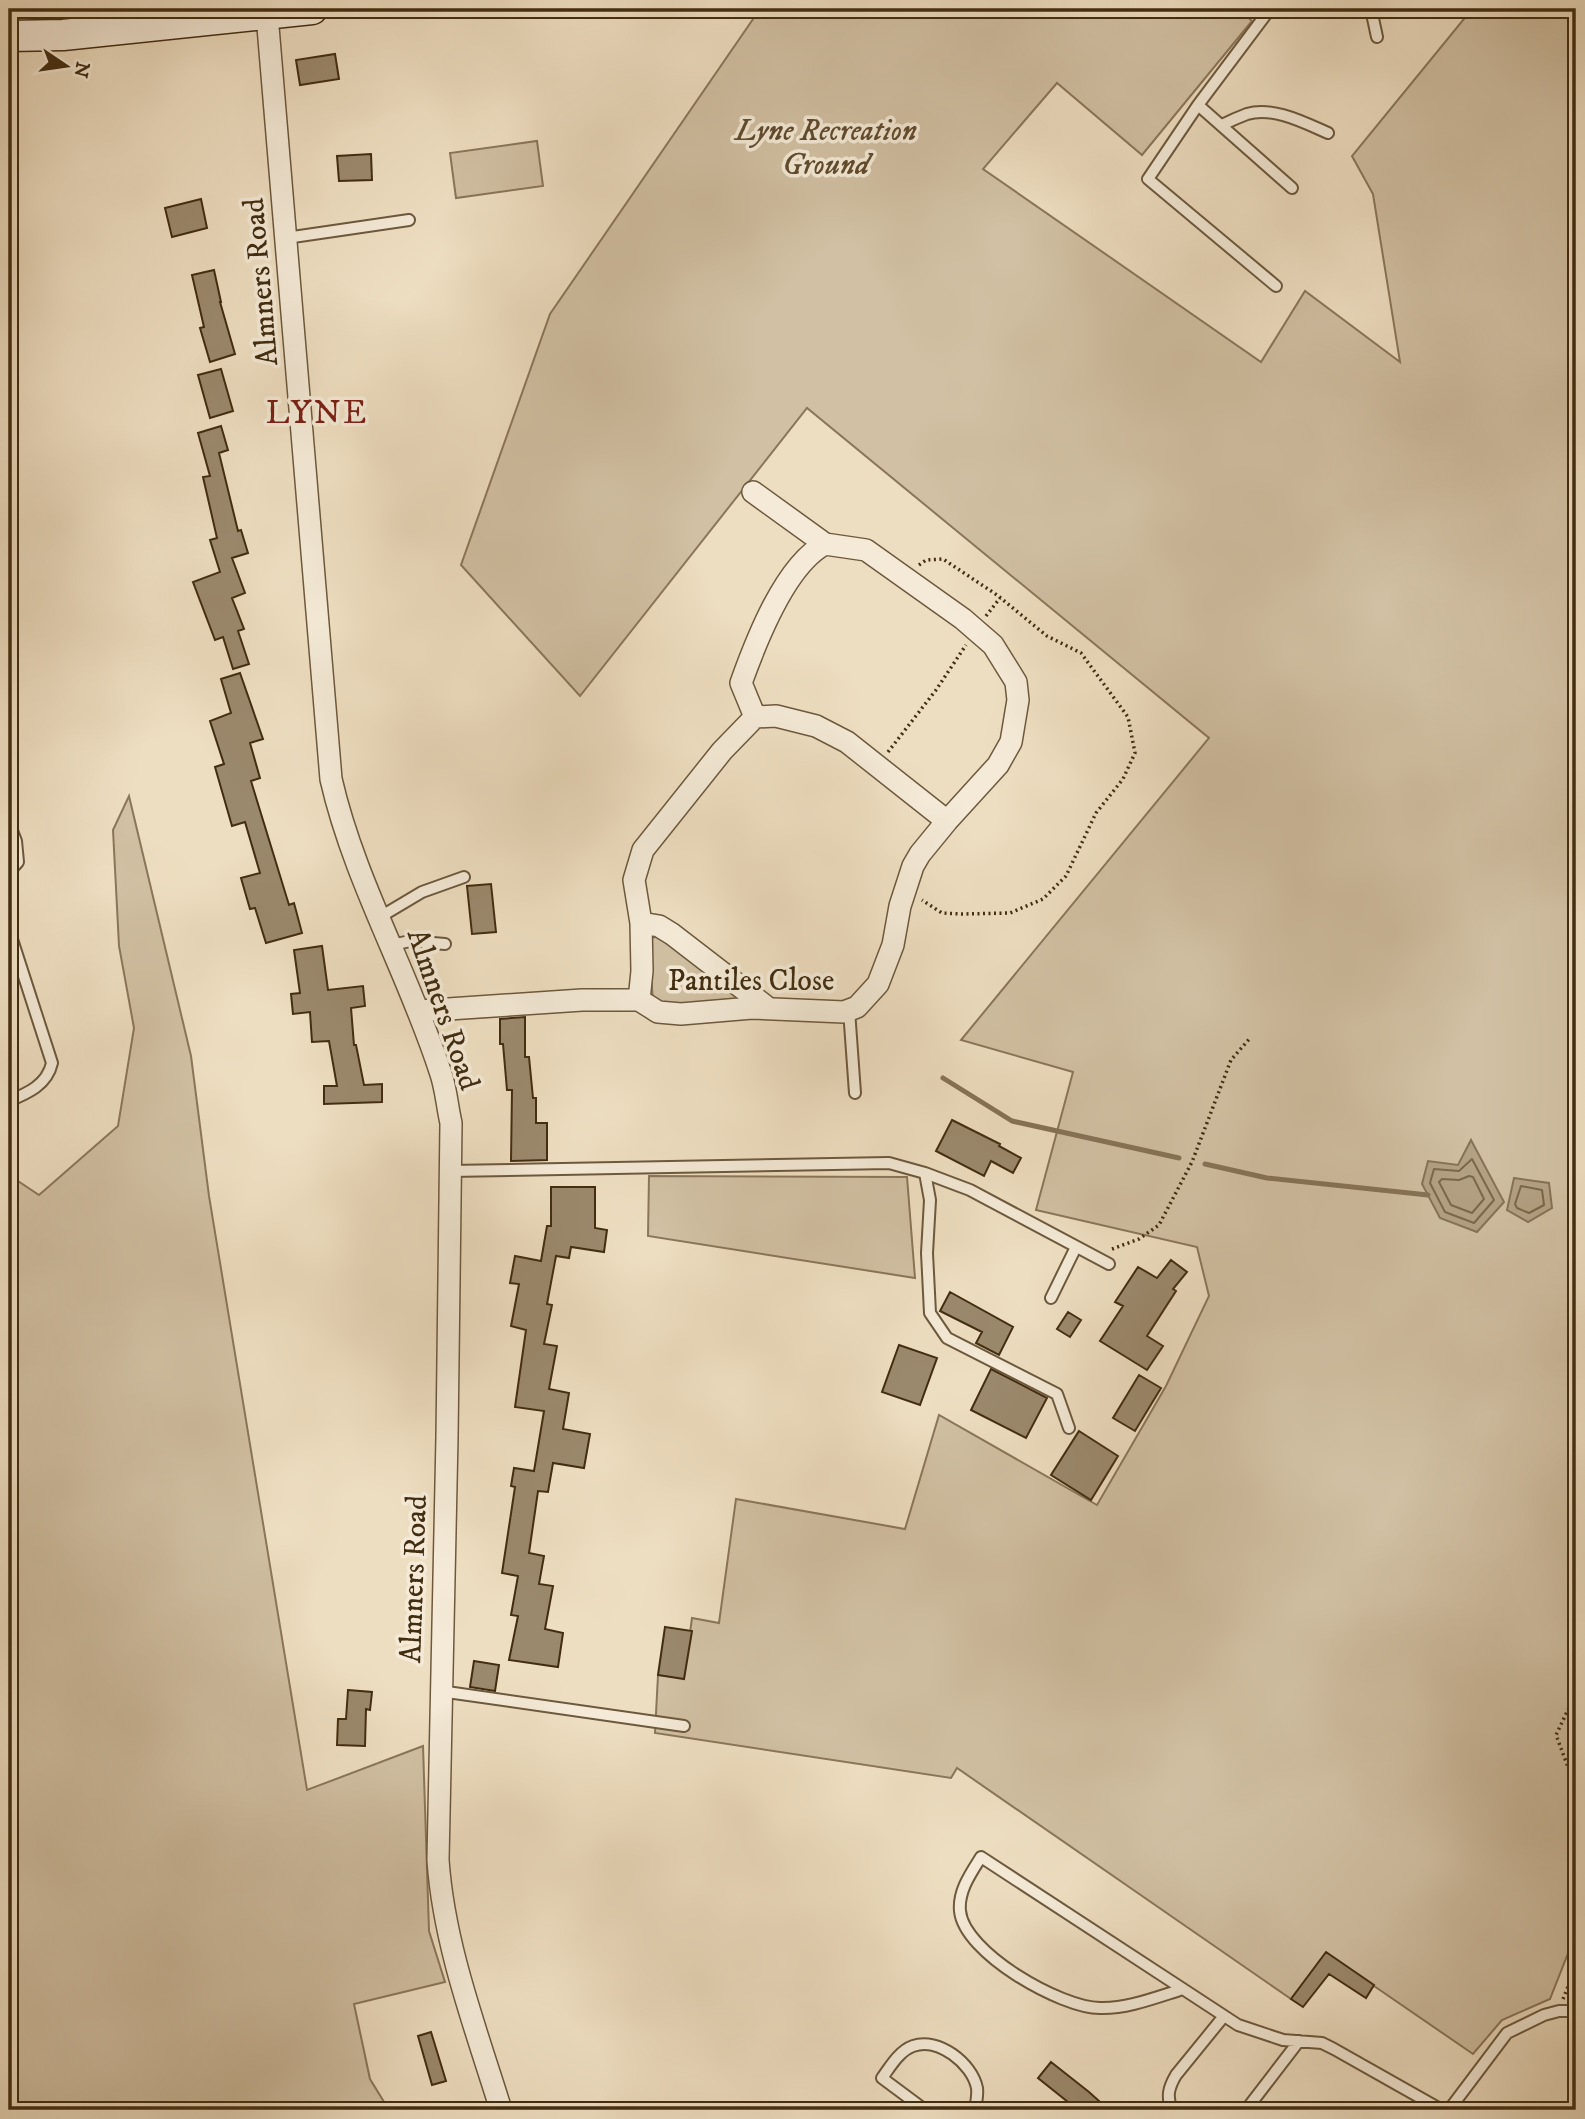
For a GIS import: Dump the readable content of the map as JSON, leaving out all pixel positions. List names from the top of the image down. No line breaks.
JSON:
{"streets":{"street":["Almners Road","Pantiles Close"]},"crossings":[["Almners Road","Pantiles Close"]],"districts":["LYNE"],"parks":["Lyne Recreation Ground"],"north":"right"}
